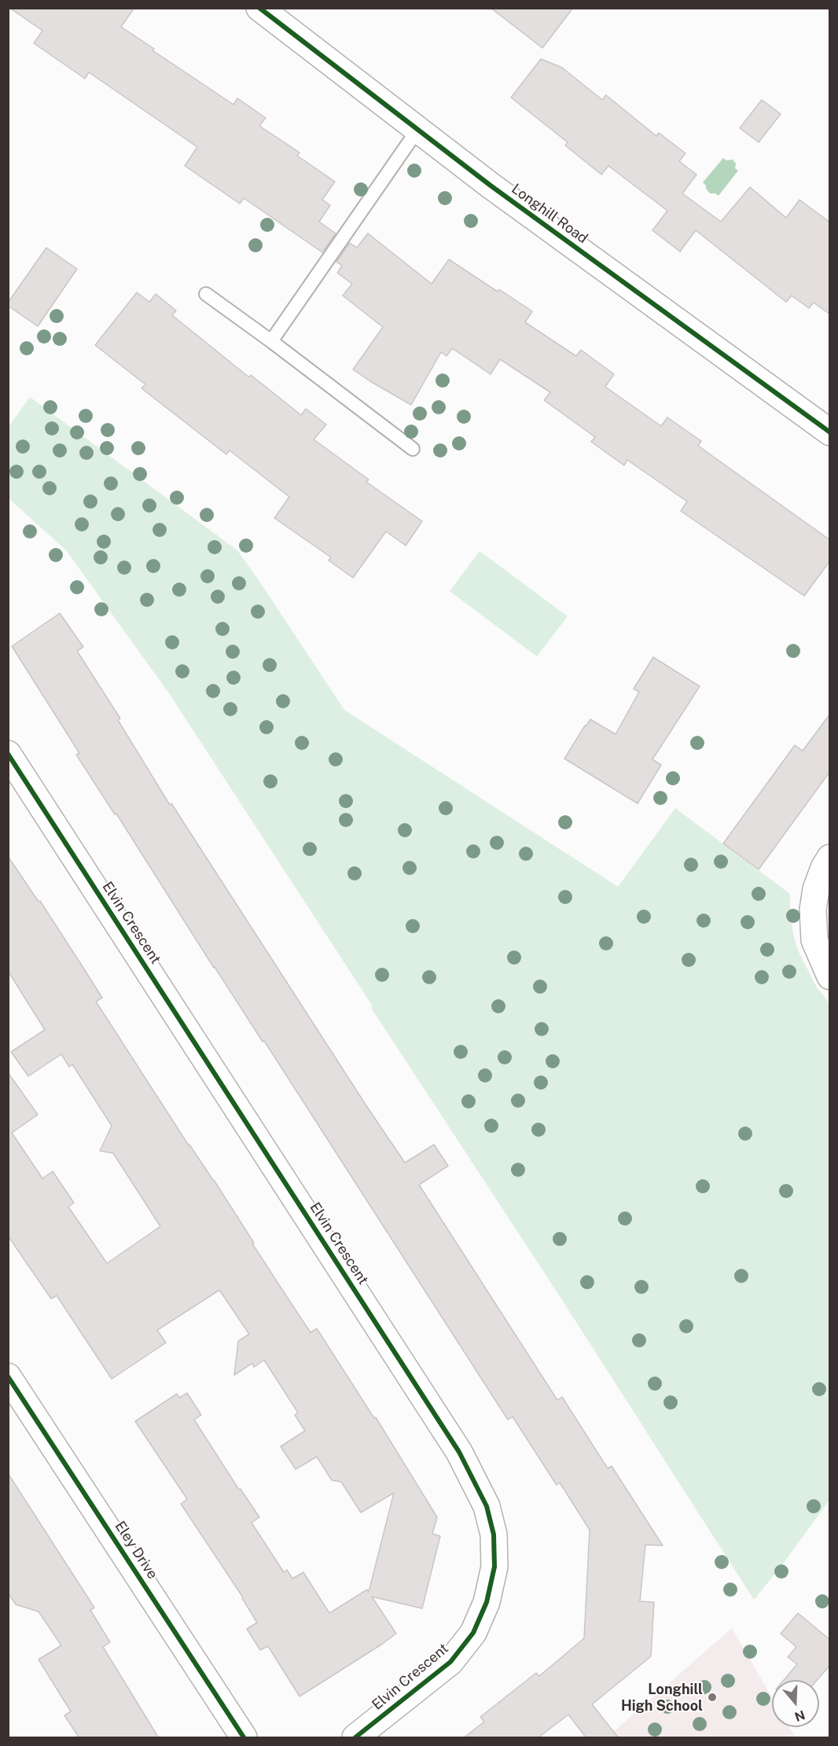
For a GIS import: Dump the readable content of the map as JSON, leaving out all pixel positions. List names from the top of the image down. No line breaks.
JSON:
{"streets":{"street":["Longhill Road","Elvin Crescent","Eley Drive"]},"places":["Longhill High School"],"north":"bottom"}
